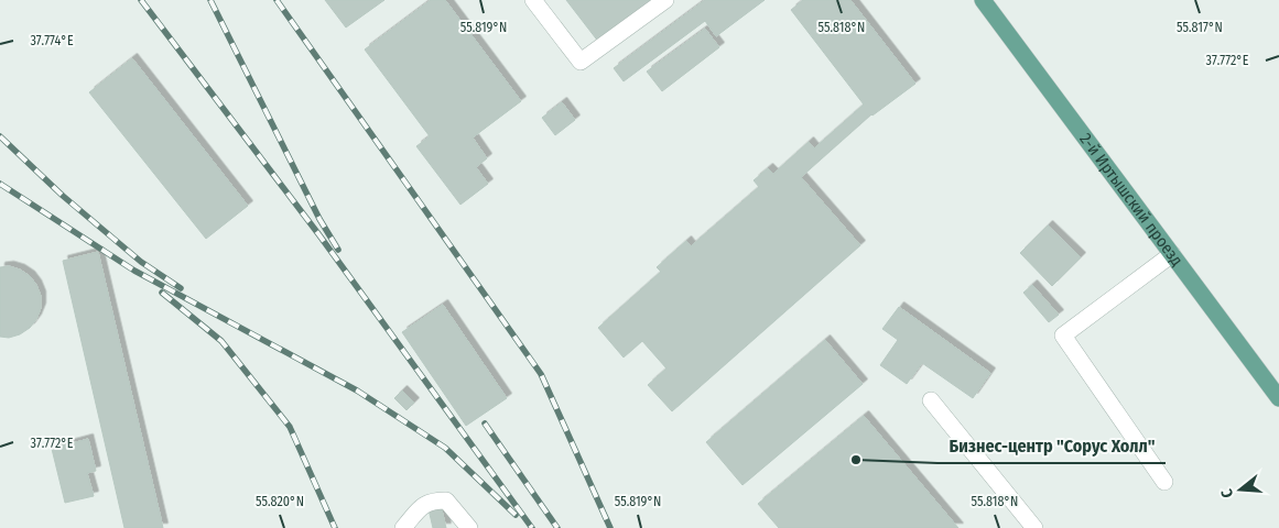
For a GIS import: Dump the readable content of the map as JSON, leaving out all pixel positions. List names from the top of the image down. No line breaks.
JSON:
{"streets":{"main road":["2-й Иртышский проезд"]},"places":["Бизнес-центр \"Сорус Холл\""],"north":"left","coordinates":["55.819°N","55.818°N","55.817°N","37.774°E","37.772°E","55.820°N"]}
